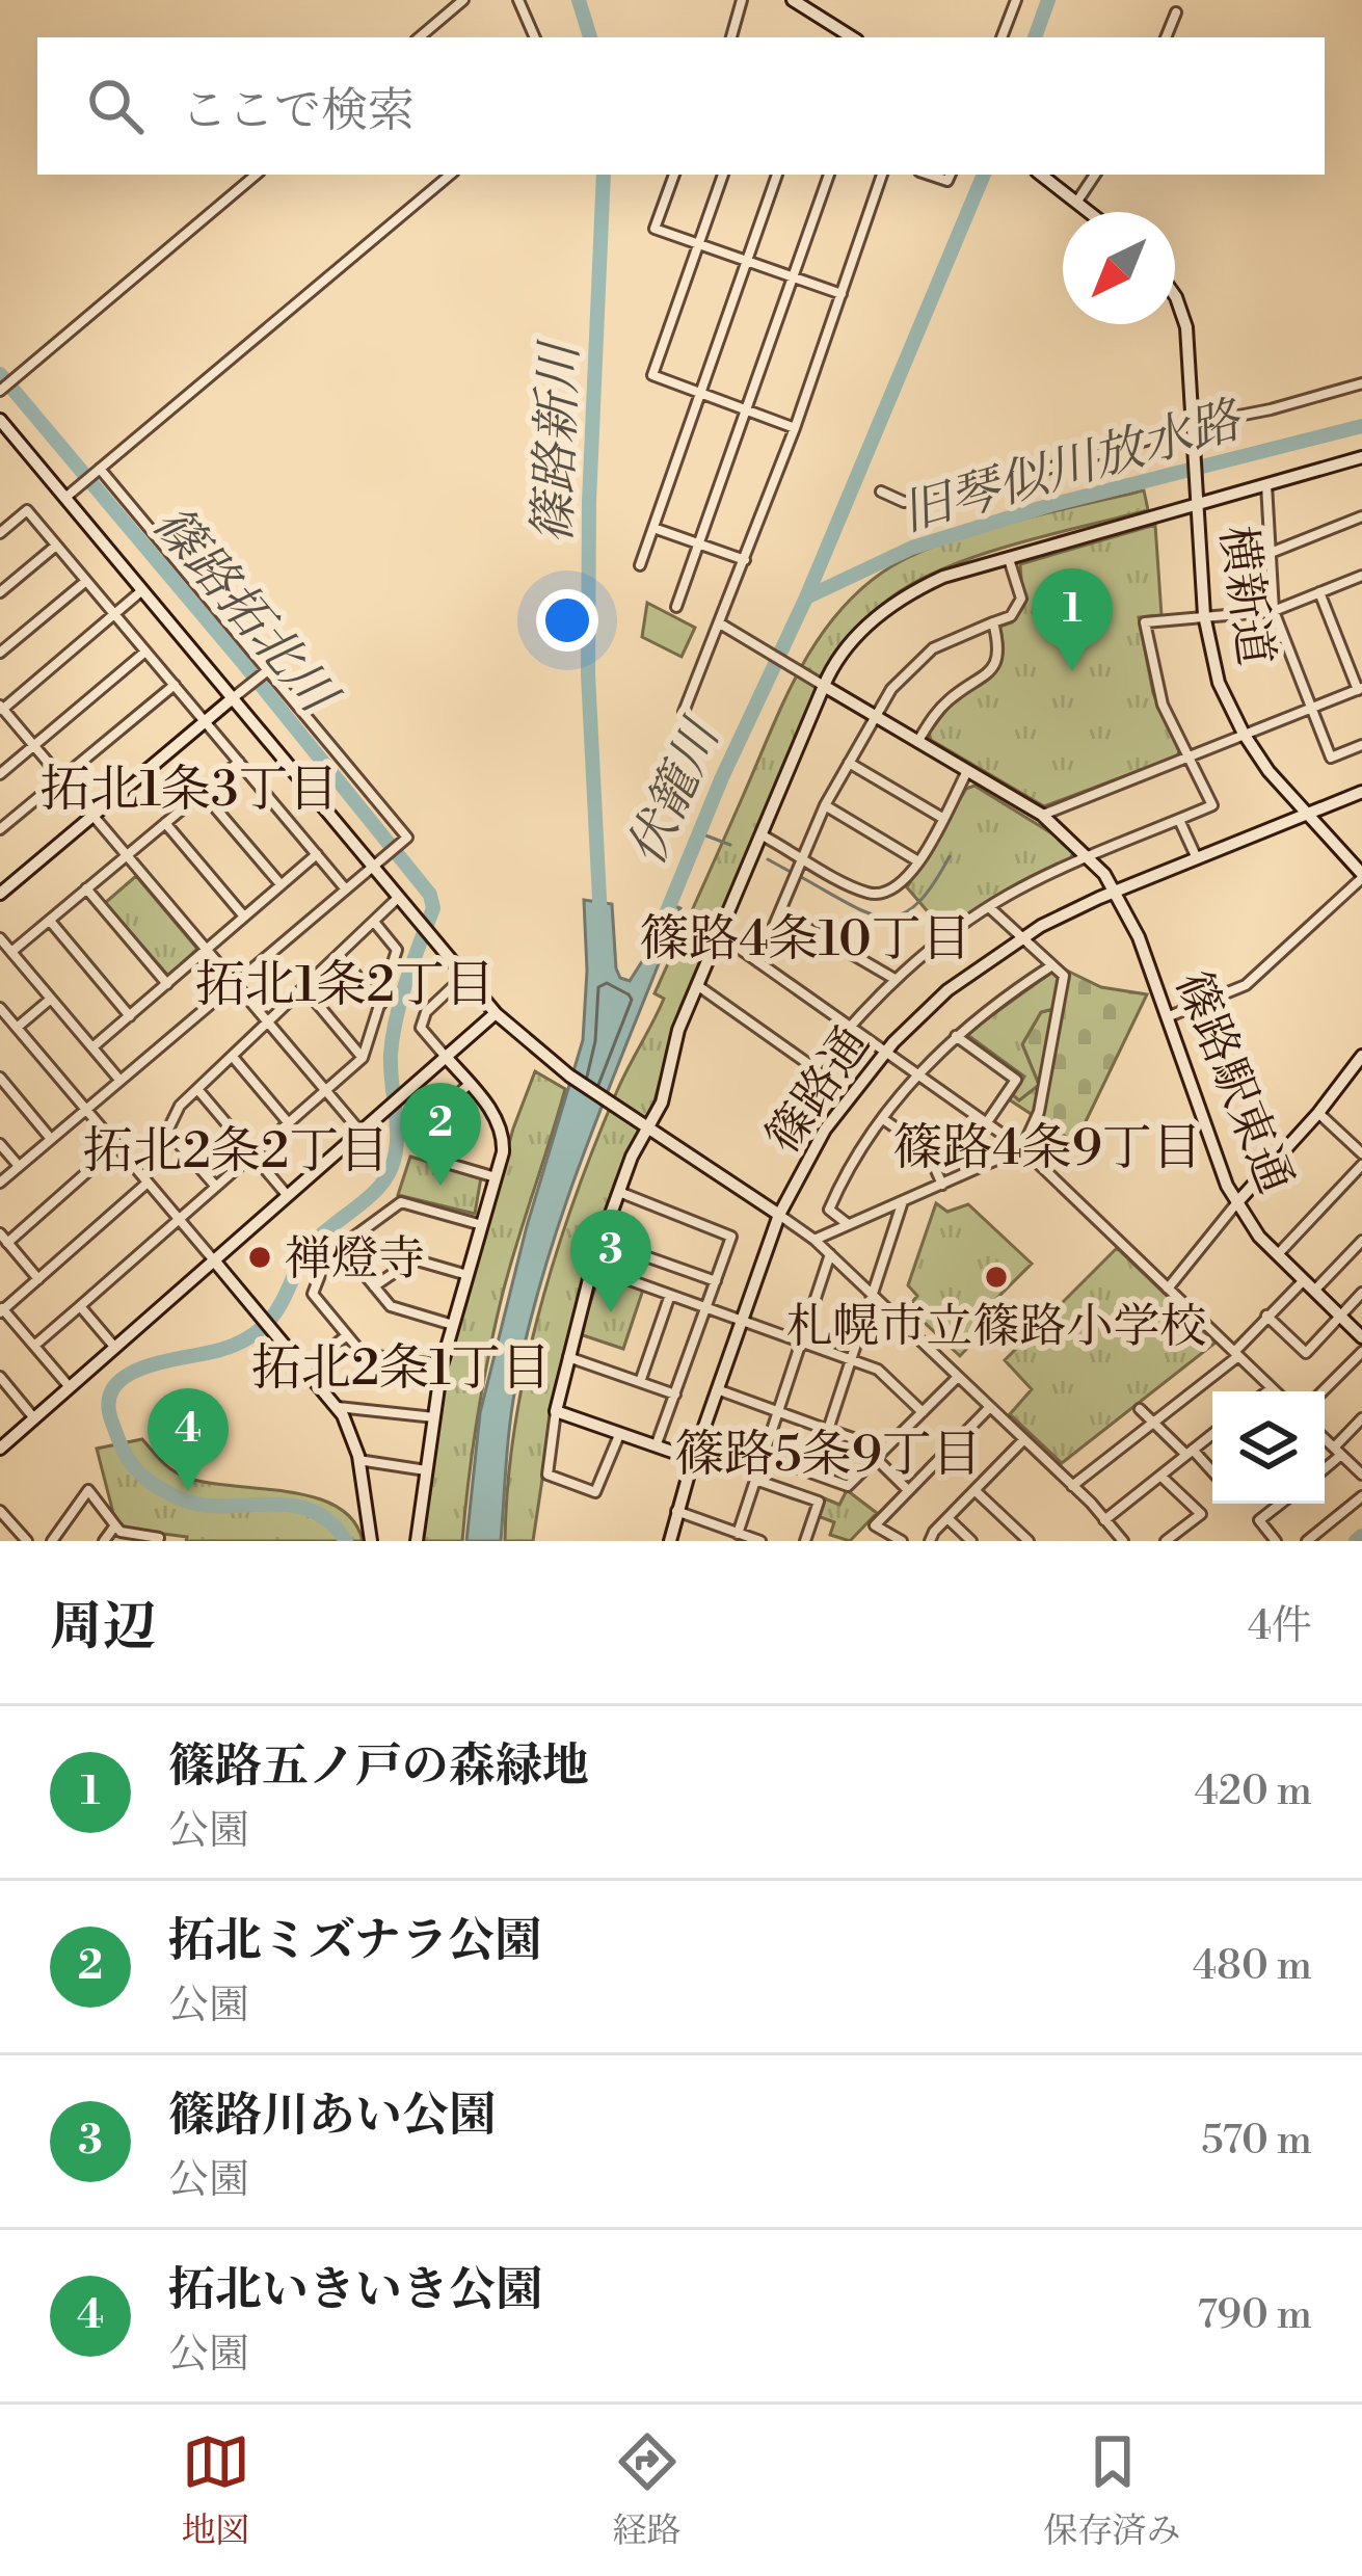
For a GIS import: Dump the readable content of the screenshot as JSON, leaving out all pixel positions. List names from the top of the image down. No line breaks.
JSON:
{"streets":{"street":["横新道","篠路駅東通","篠路通"]},"crossings":[["横新道","篠路通"],["篠路駅東通","篠路通"]],"districts":["拓北1条3丁目","篠路4条10丁目","拓北1条2丁目","篠路4条9丁目","拓北2条2丁目","拓北2条1丁目","篠路5条9丁目"],"water":["篠路新川","旧琴似川放水路","篠路拓北川","伏籠川"],"places":["禅燈寺","札幌市立篠路小学校"],"north":"bottom left","page":{"search":"ここで検索","pins":["1","2","3","4"],"heading":["周辺","4件"],"list":[{"mark":"1","name":"篠路五ノ戸の森緑地","note":"公園","value":"420 m"},{"mark":"2","name":"拓北ミズナラ公園","note":"公園","value":"480 m"},{"mark":"3","name":"篠路川あい公園","note":"公園","value":"570 m"},{"mark":"4","name":"拓北いきいき公園","note":"公園","value":"790 m"}],"nav":["地図","経路","保存済み"]}}
